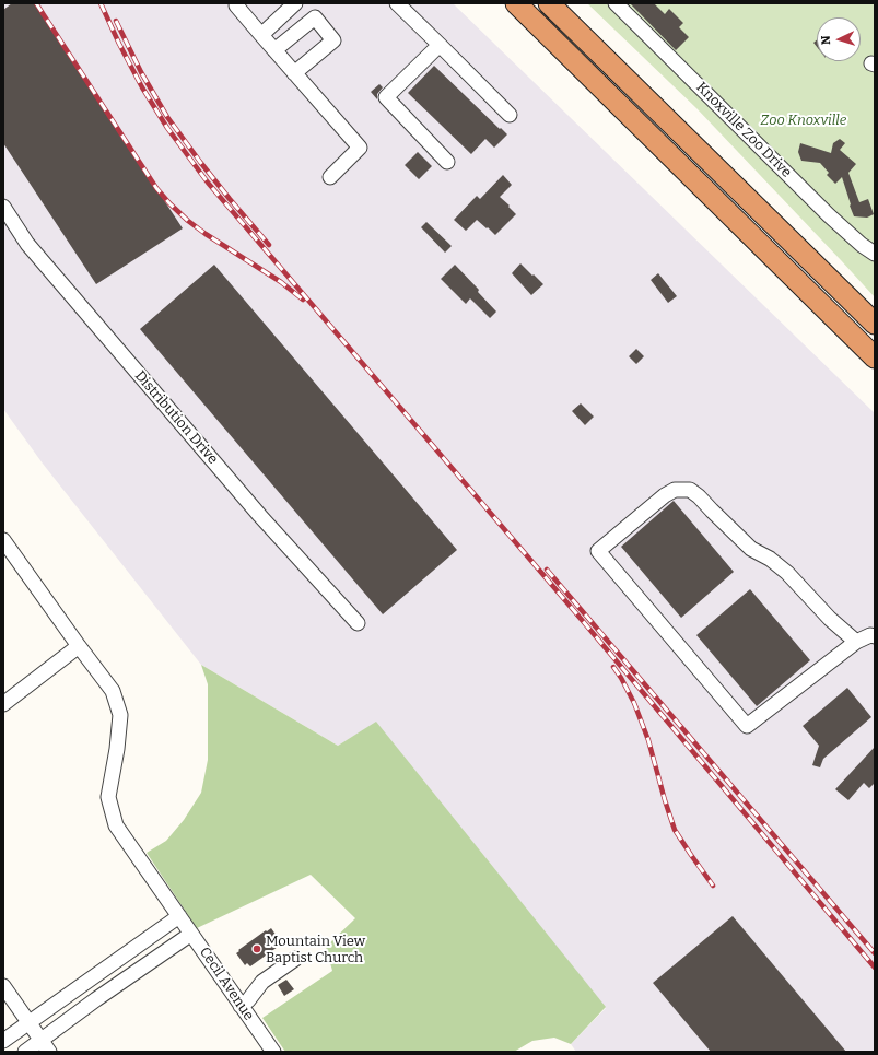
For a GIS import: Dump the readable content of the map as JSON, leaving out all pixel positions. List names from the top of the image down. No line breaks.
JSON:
{"streets":{"street":["Knoxville Zoo Drive","Distribution Drive","Cecil Avenue"]},"parks":["Zoo Knoxville"],"places":["Mountain View Baptist Church"],"north":"left"}
